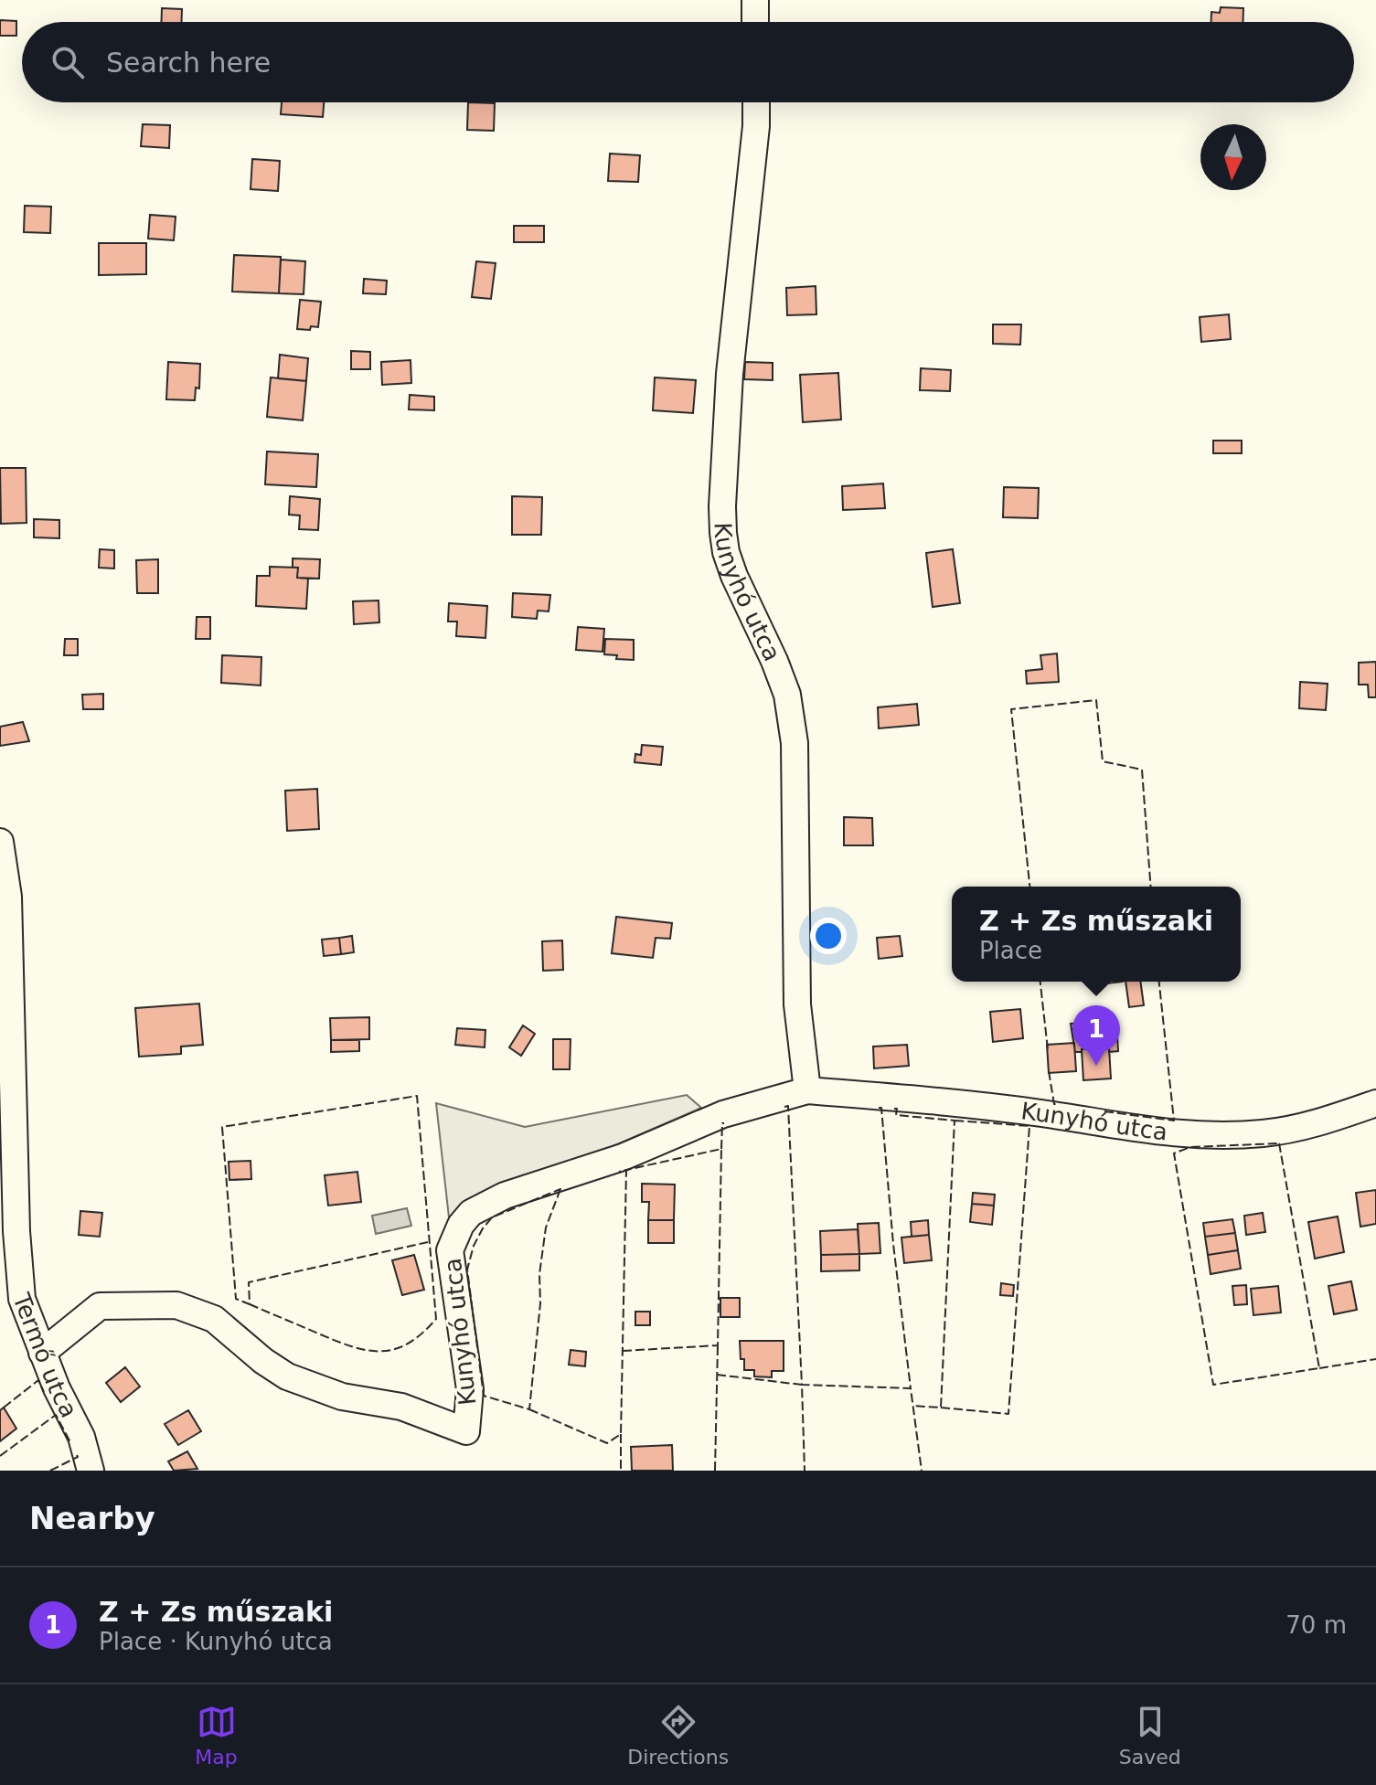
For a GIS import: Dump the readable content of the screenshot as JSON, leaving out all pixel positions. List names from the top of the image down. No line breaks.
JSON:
{"streets":{"street":["Kunyhó utca","Termő utca"]},"crossings":[["Kunyhó utca","Termő utca"]],"north":"bottom","page":{"search":"Search here","popup":["Z + Zs műszaki","Place"],"pins":"1","heading":"Nearby","list":[{"mark":"1","name":"Z + Zs műszaki","note":"Place · Kunyhó utca","value":"70 m"}],"nav":["Map","Directions","Saved"]}}
